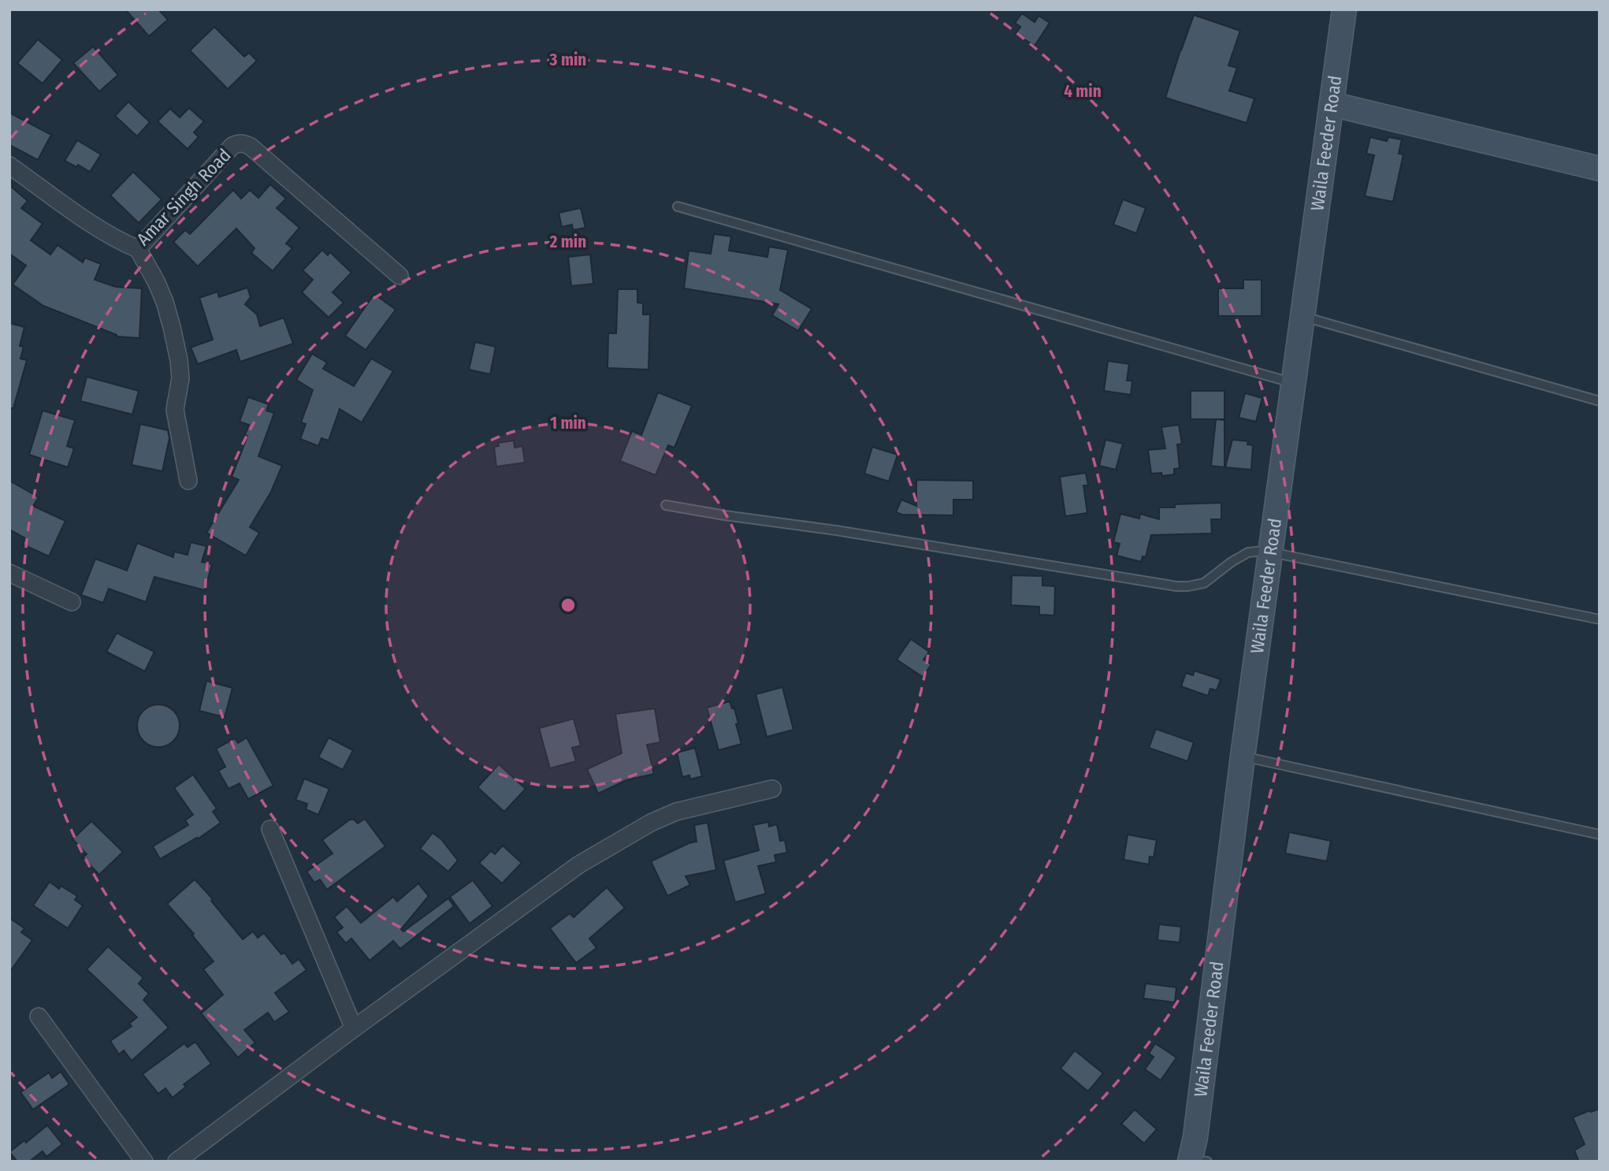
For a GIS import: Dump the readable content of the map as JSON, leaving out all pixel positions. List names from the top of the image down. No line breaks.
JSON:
{"streets":{"street":["Waila Feeder Road","Amar Singh Road"]},"rings":["3 min","4 min","2 min","1 min"]}
